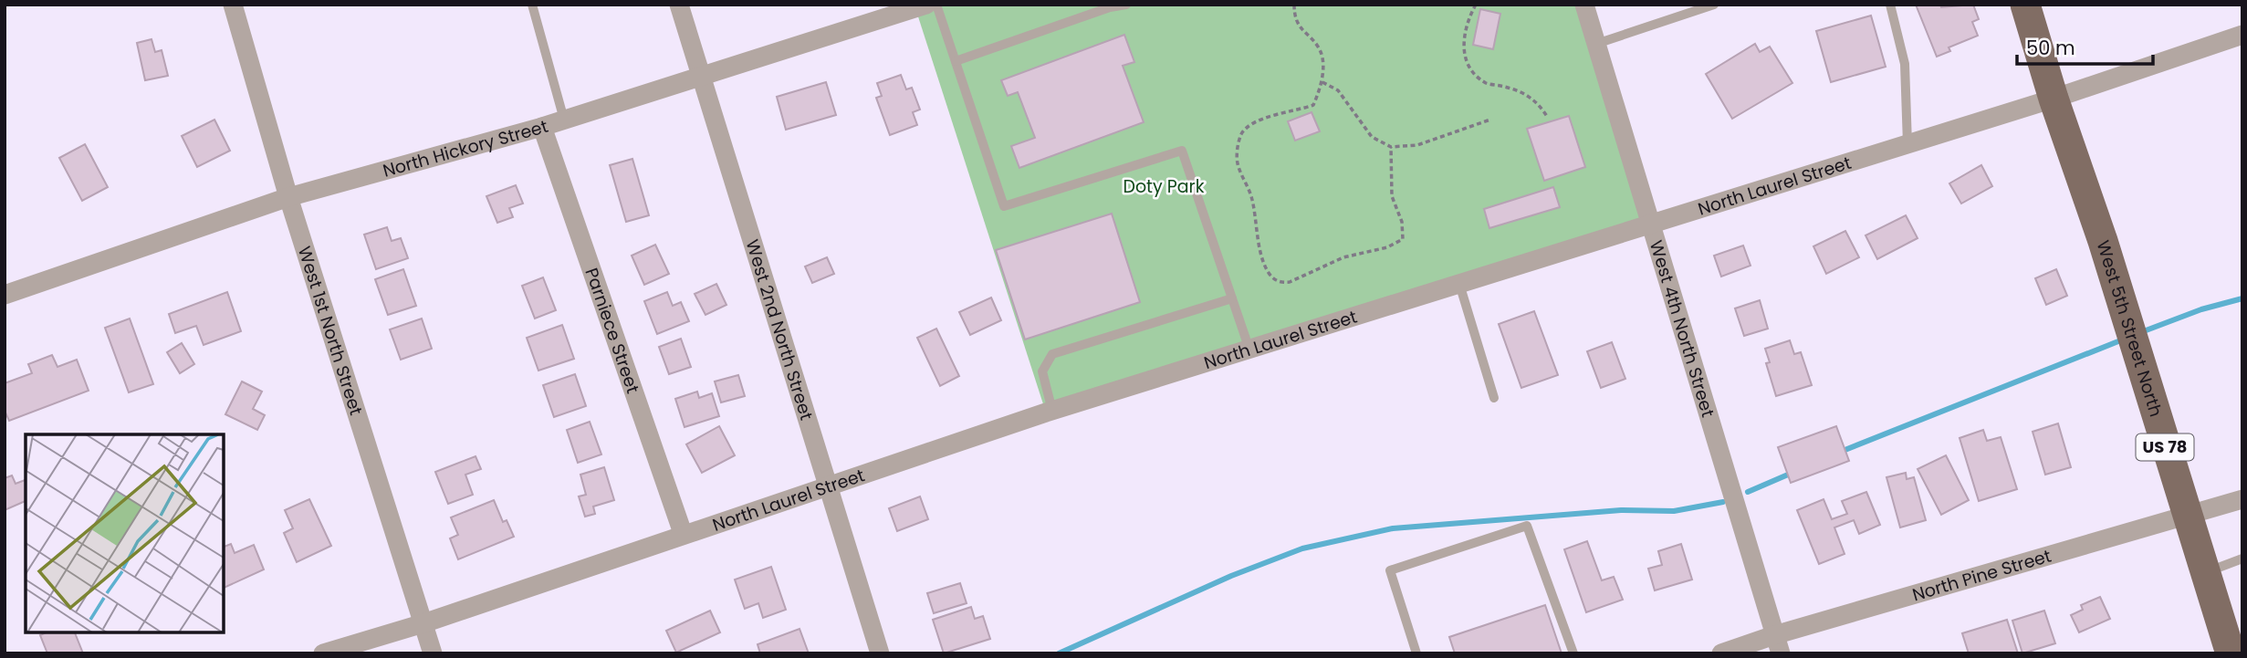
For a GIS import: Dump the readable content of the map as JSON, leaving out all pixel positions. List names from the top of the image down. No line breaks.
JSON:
{"streets":{"main road":["West 5th Street North","US 78"],"street":["North Hickory Street","North Laurel Street","West 4th North Street","West 1st North Street","West 2nd North Street","Parniece Street","North Pine Street"]},"crossings":[["North Hickory Street","West 1st North Street"],["North Hickory Street","West 2nd North Street"],["North Hickory Street","Parniece Street"],["North Laurel Street","West 4th North Street"],["North Laurel Street","West 5th Street North"],["North Laurel Street","West 1st North Street"],["North Laurel Street","West 2nd North Street"],["North Laurel Street","Parniece Street"],["West 4th North Street","North Pine Street"],["West 5th Street North","North Pine Street"]],"parks":["Doty Park"],"scale_bar":"50 m"}
